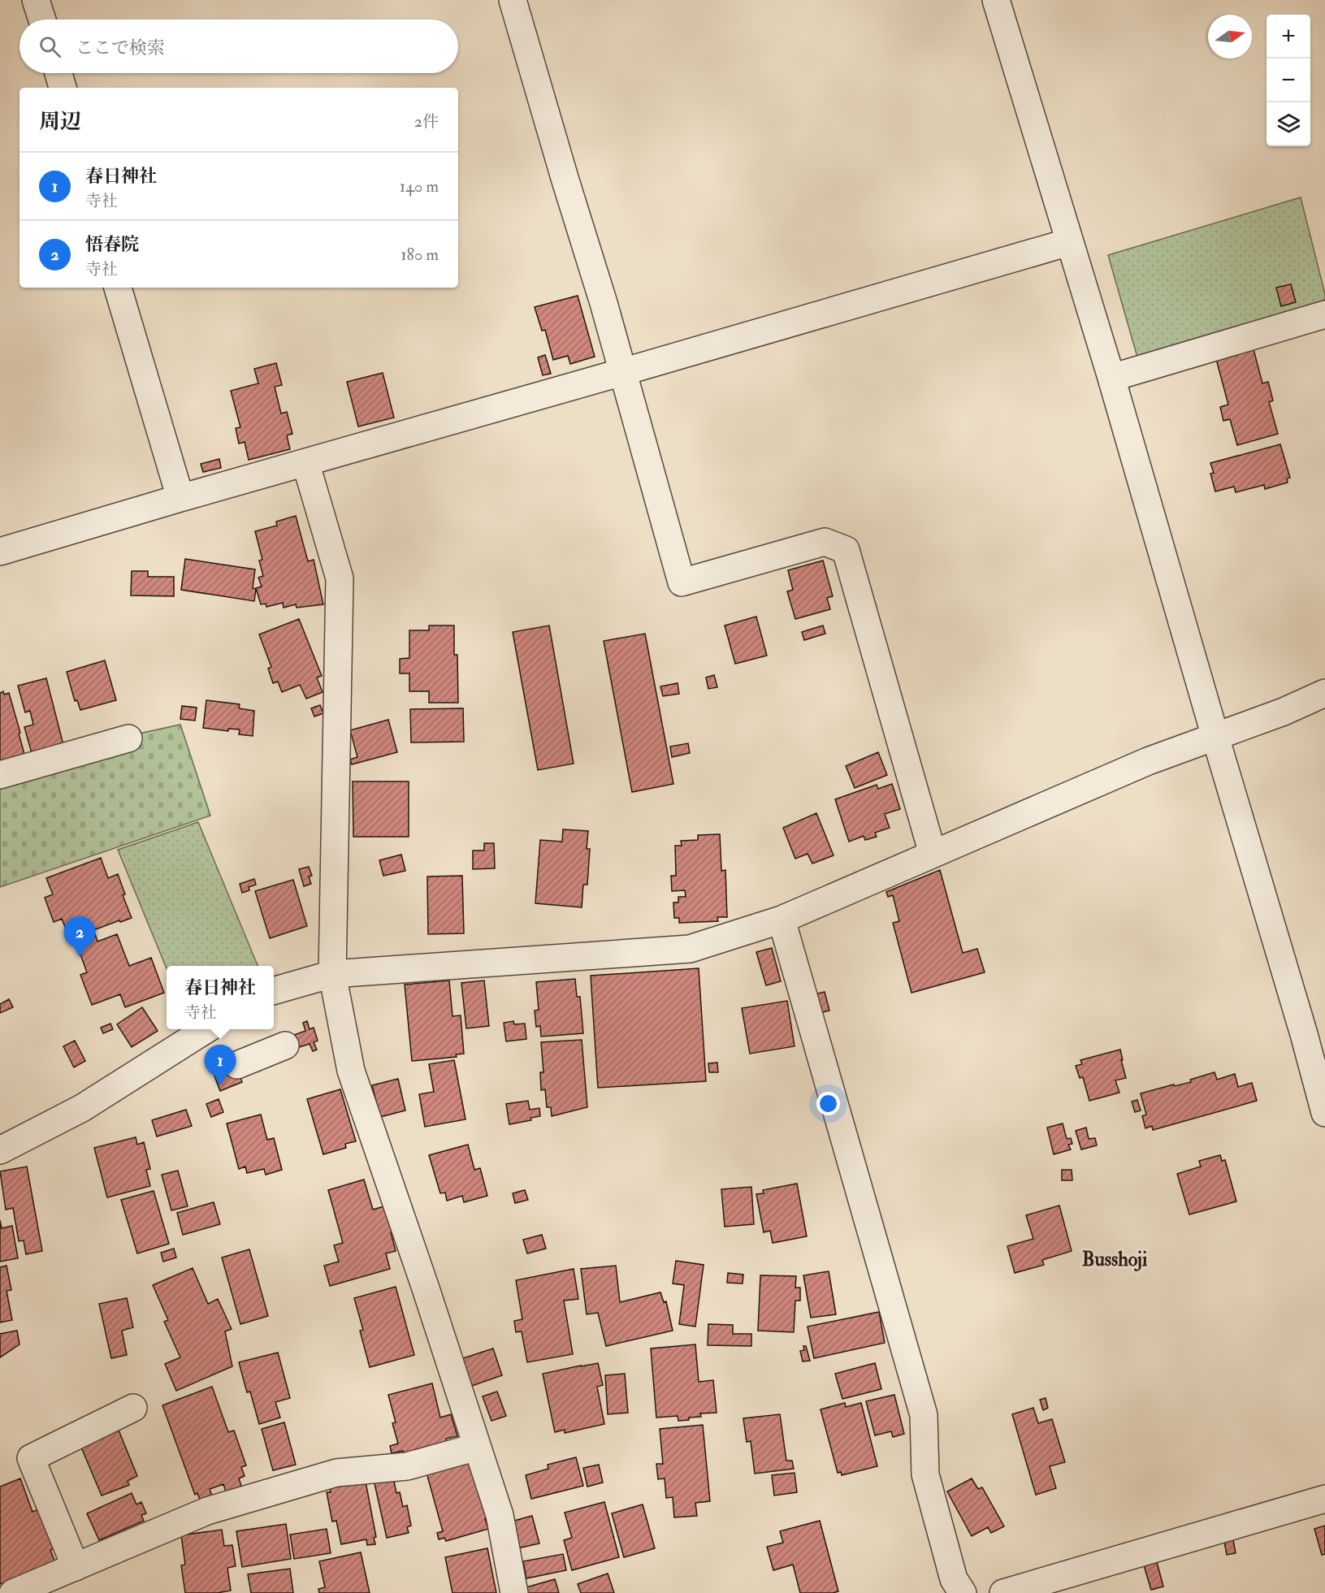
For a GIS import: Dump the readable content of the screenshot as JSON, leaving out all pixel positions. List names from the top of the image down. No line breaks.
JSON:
{"districts":["Busshoji"],"north":"right","page":{"map_buttons":["+","−"],"search":"ここで検索","heading":["周辺","2件"],"list":[{"mark":"1","name":"春日神社","note":"寺社","value":"140 m"},{"mark":"2","name":"悟春院","note":"寺社","value":"180 m"}],"pins":["2","1"],"popup":["春日神社","寺社"]}}
